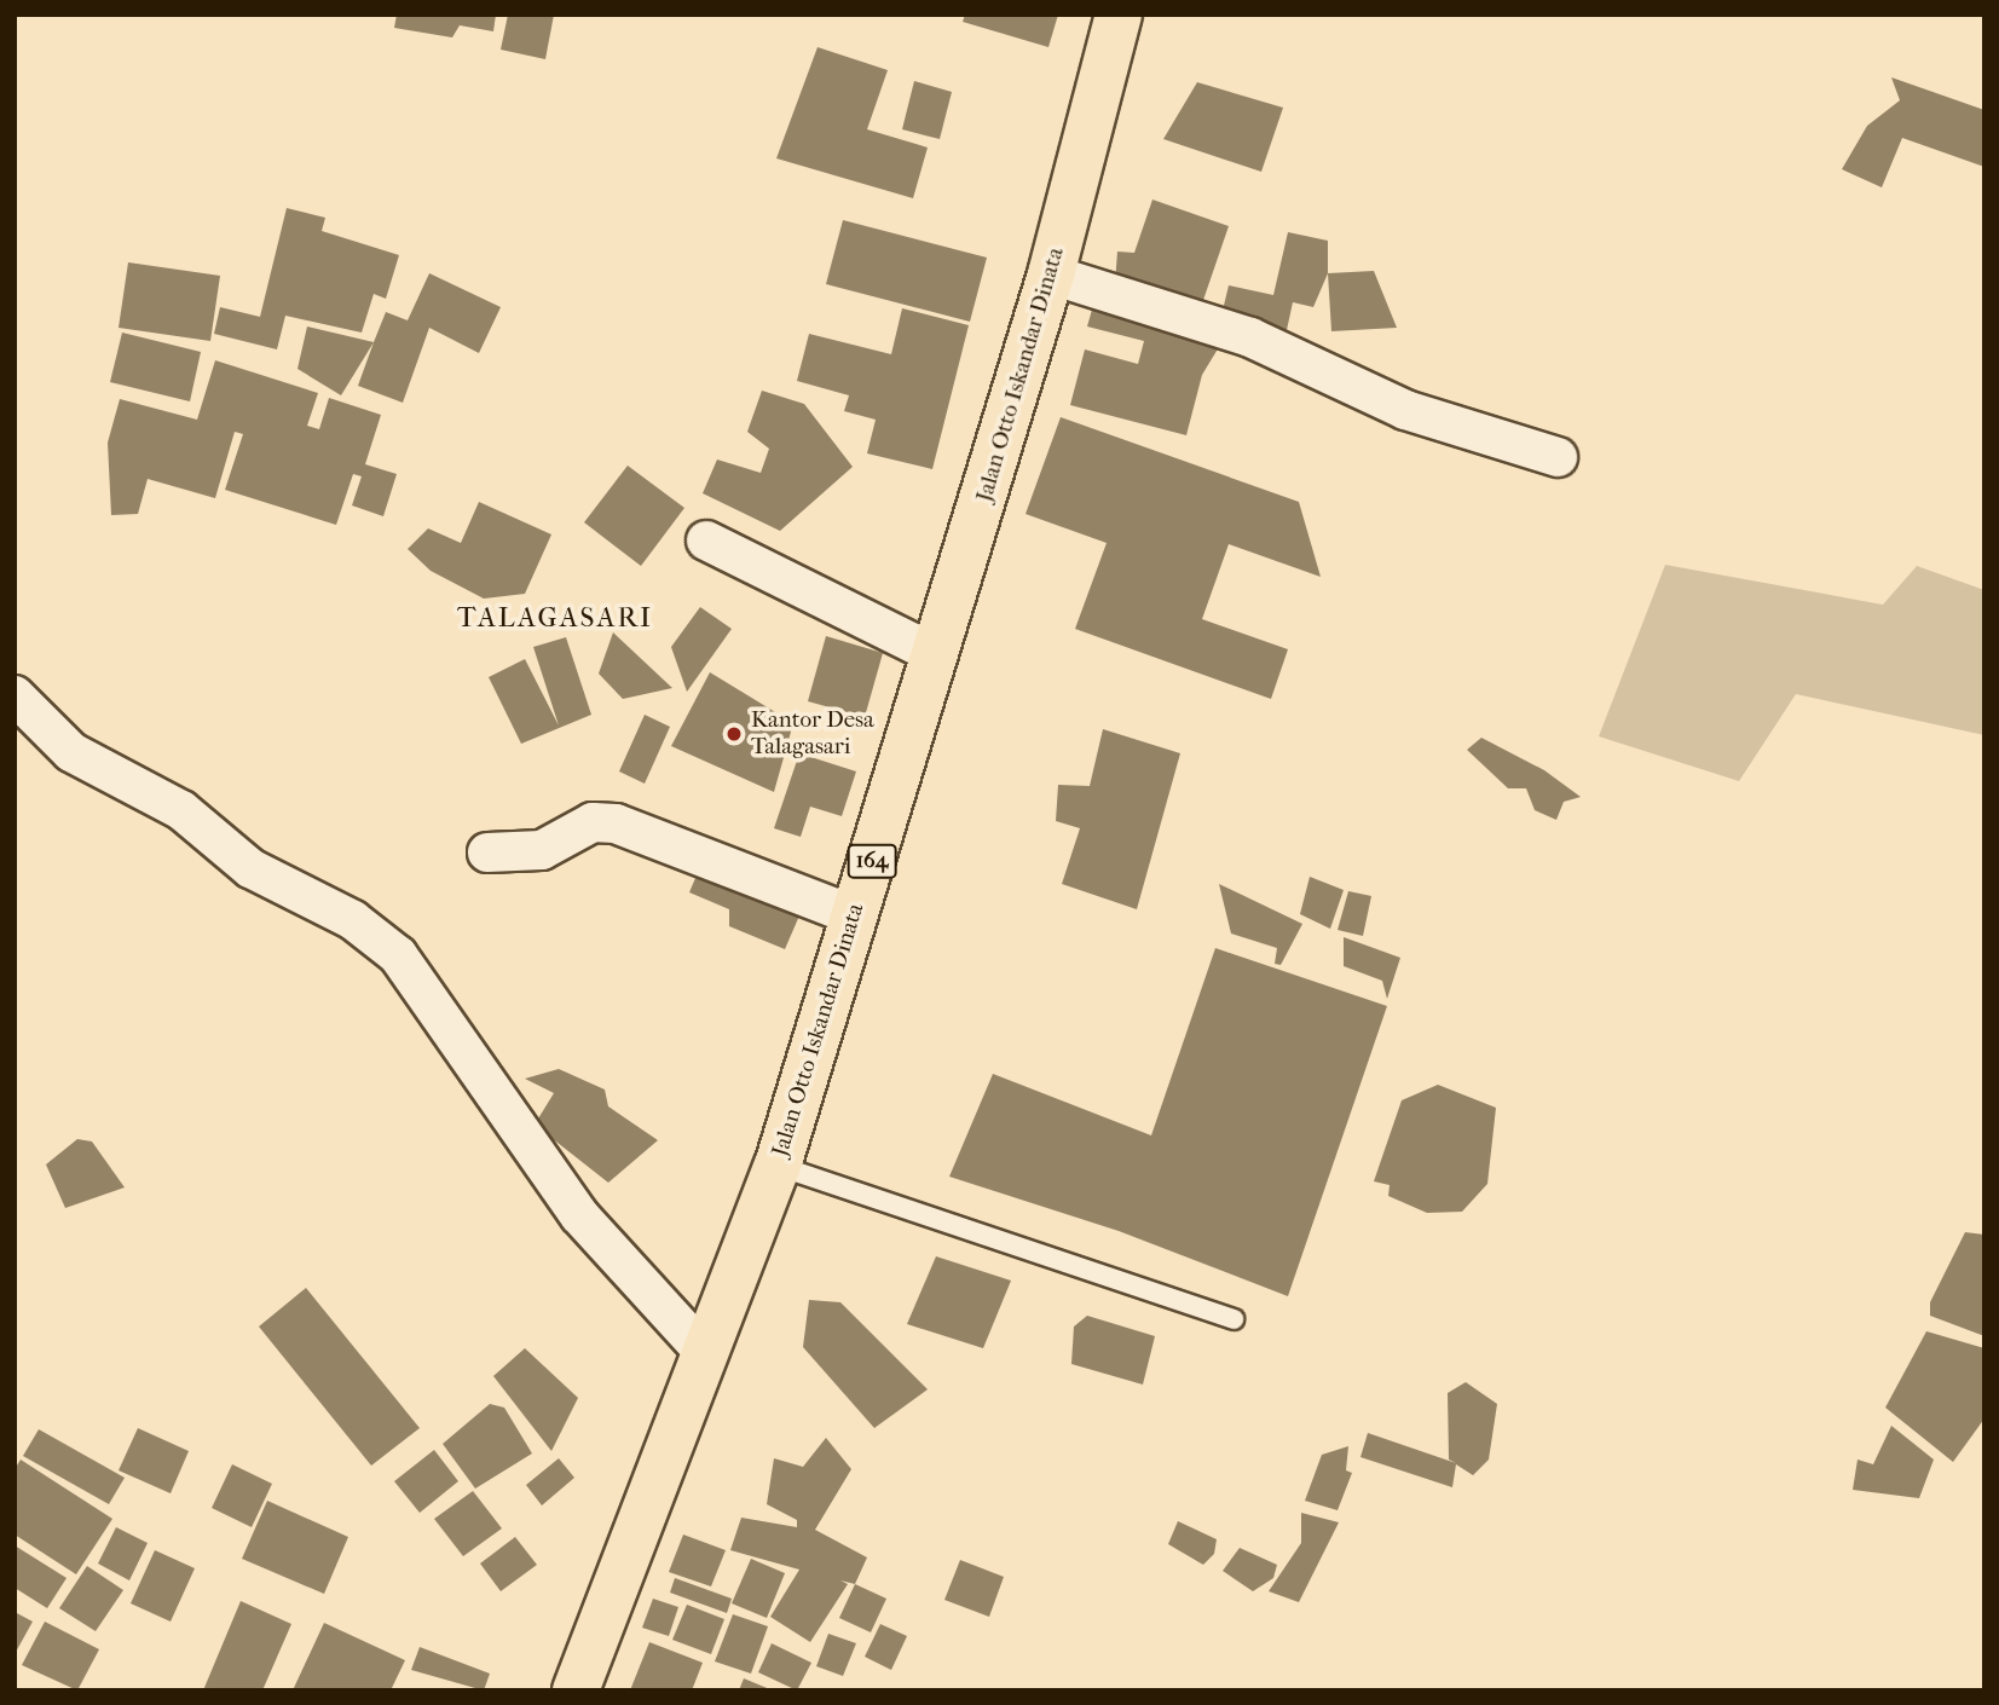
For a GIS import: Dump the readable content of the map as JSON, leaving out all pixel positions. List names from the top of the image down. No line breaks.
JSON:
{"streets":{"main road":["Jalan Otto Iskandar Dinata","164"]},"districts":["TALAGASARI"],"places":["Kantor Desa Talagasari"]}
